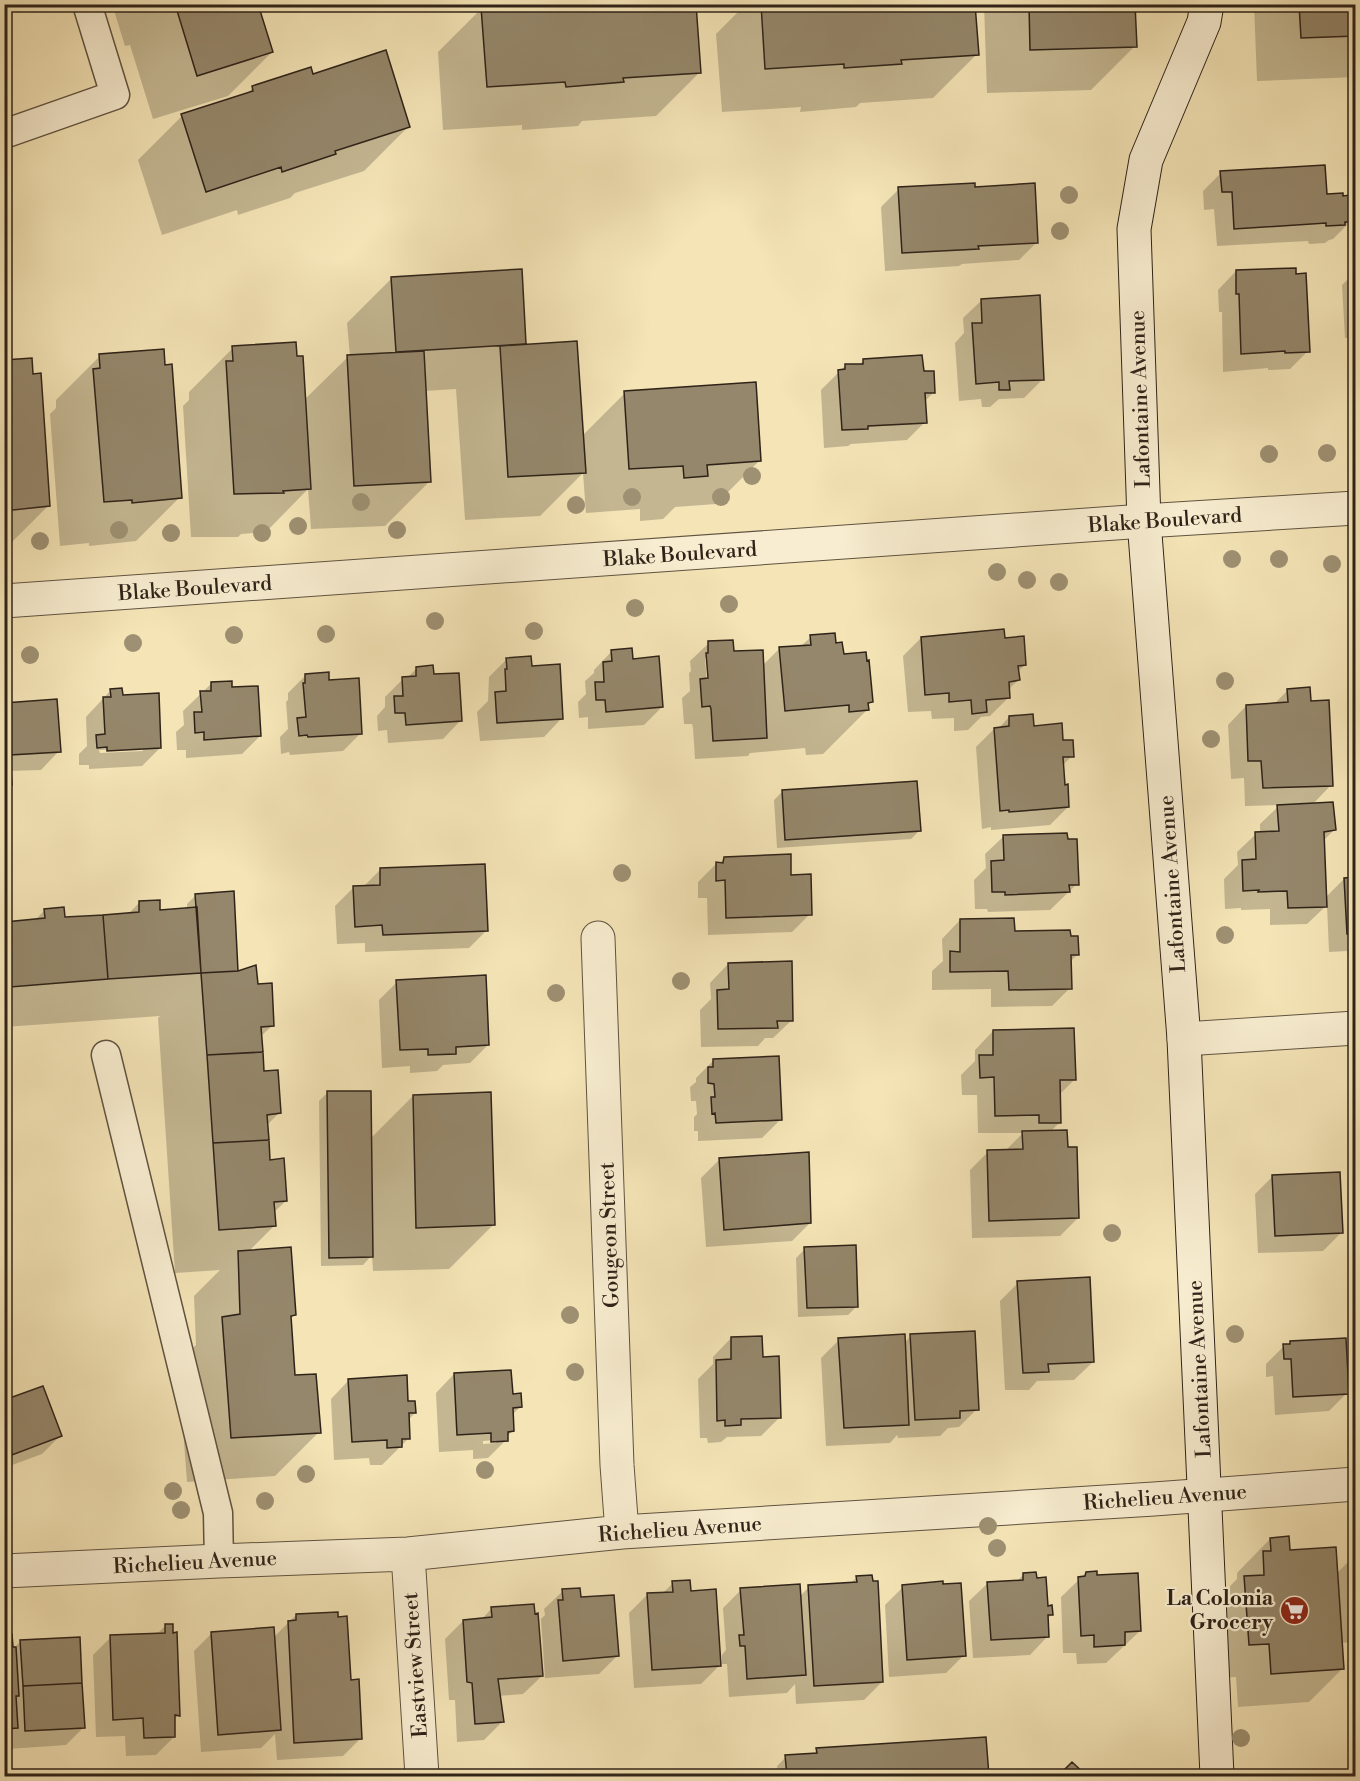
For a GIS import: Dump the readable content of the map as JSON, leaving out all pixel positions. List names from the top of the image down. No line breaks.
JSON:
{"streets":{"street":["Lafontaine Avenue","Blake Boulevard","Gougeon Street","Richelieu Avenue","Eastview Street"]},"crossings":[["Lafontaine Avenue","Blake Boulevard"],["Lafontaine Avenue","Richelieu Avenue"],["Gougeon Street","Richelieu Avenue"],["Richelieu Avenue","Eastview Street"]],"places":{"supermarket":["La Colonia Grocery"]}}
